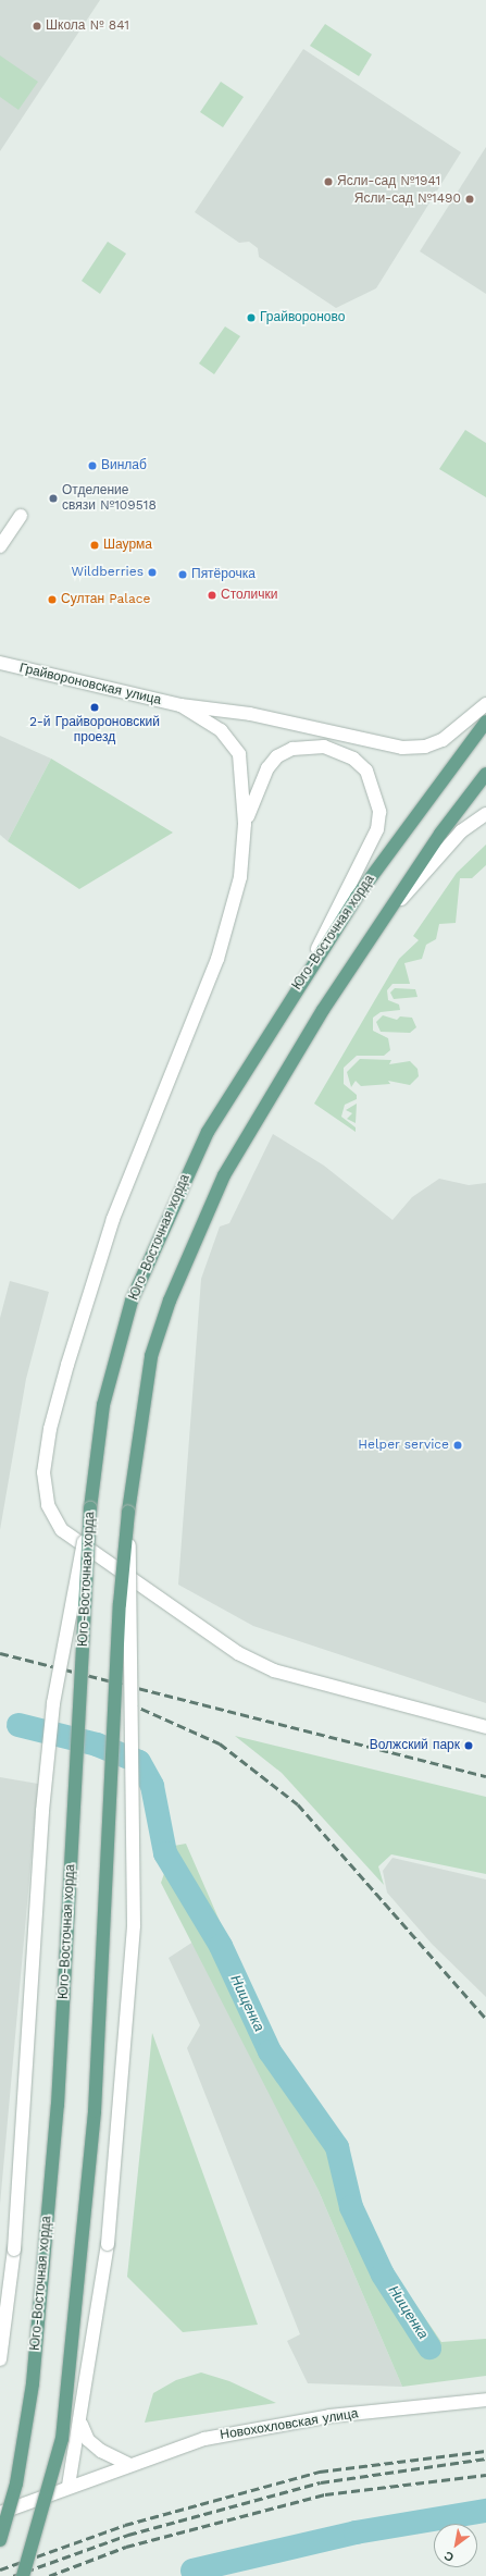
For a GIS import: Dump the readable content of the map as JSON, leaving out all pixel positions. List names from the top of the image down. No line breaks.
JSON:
{"streets":{"main road":["Юго-Восточная хорда"],"street":["Грайвороновская улица","Новохохловская улица"]},"water":["Нищенка"],"places":["Школа № 841","Ясли-сад №1941","Ясли-сад №1490","Грайвороново","Винлаб","Отделение связи №109518","Шаурма","Wildberries","Пятёрочка","Столички","Султан Palace","2-й Грайвороновский проезд","Helper service","Волжский парк"],"north":"bottom left"}
